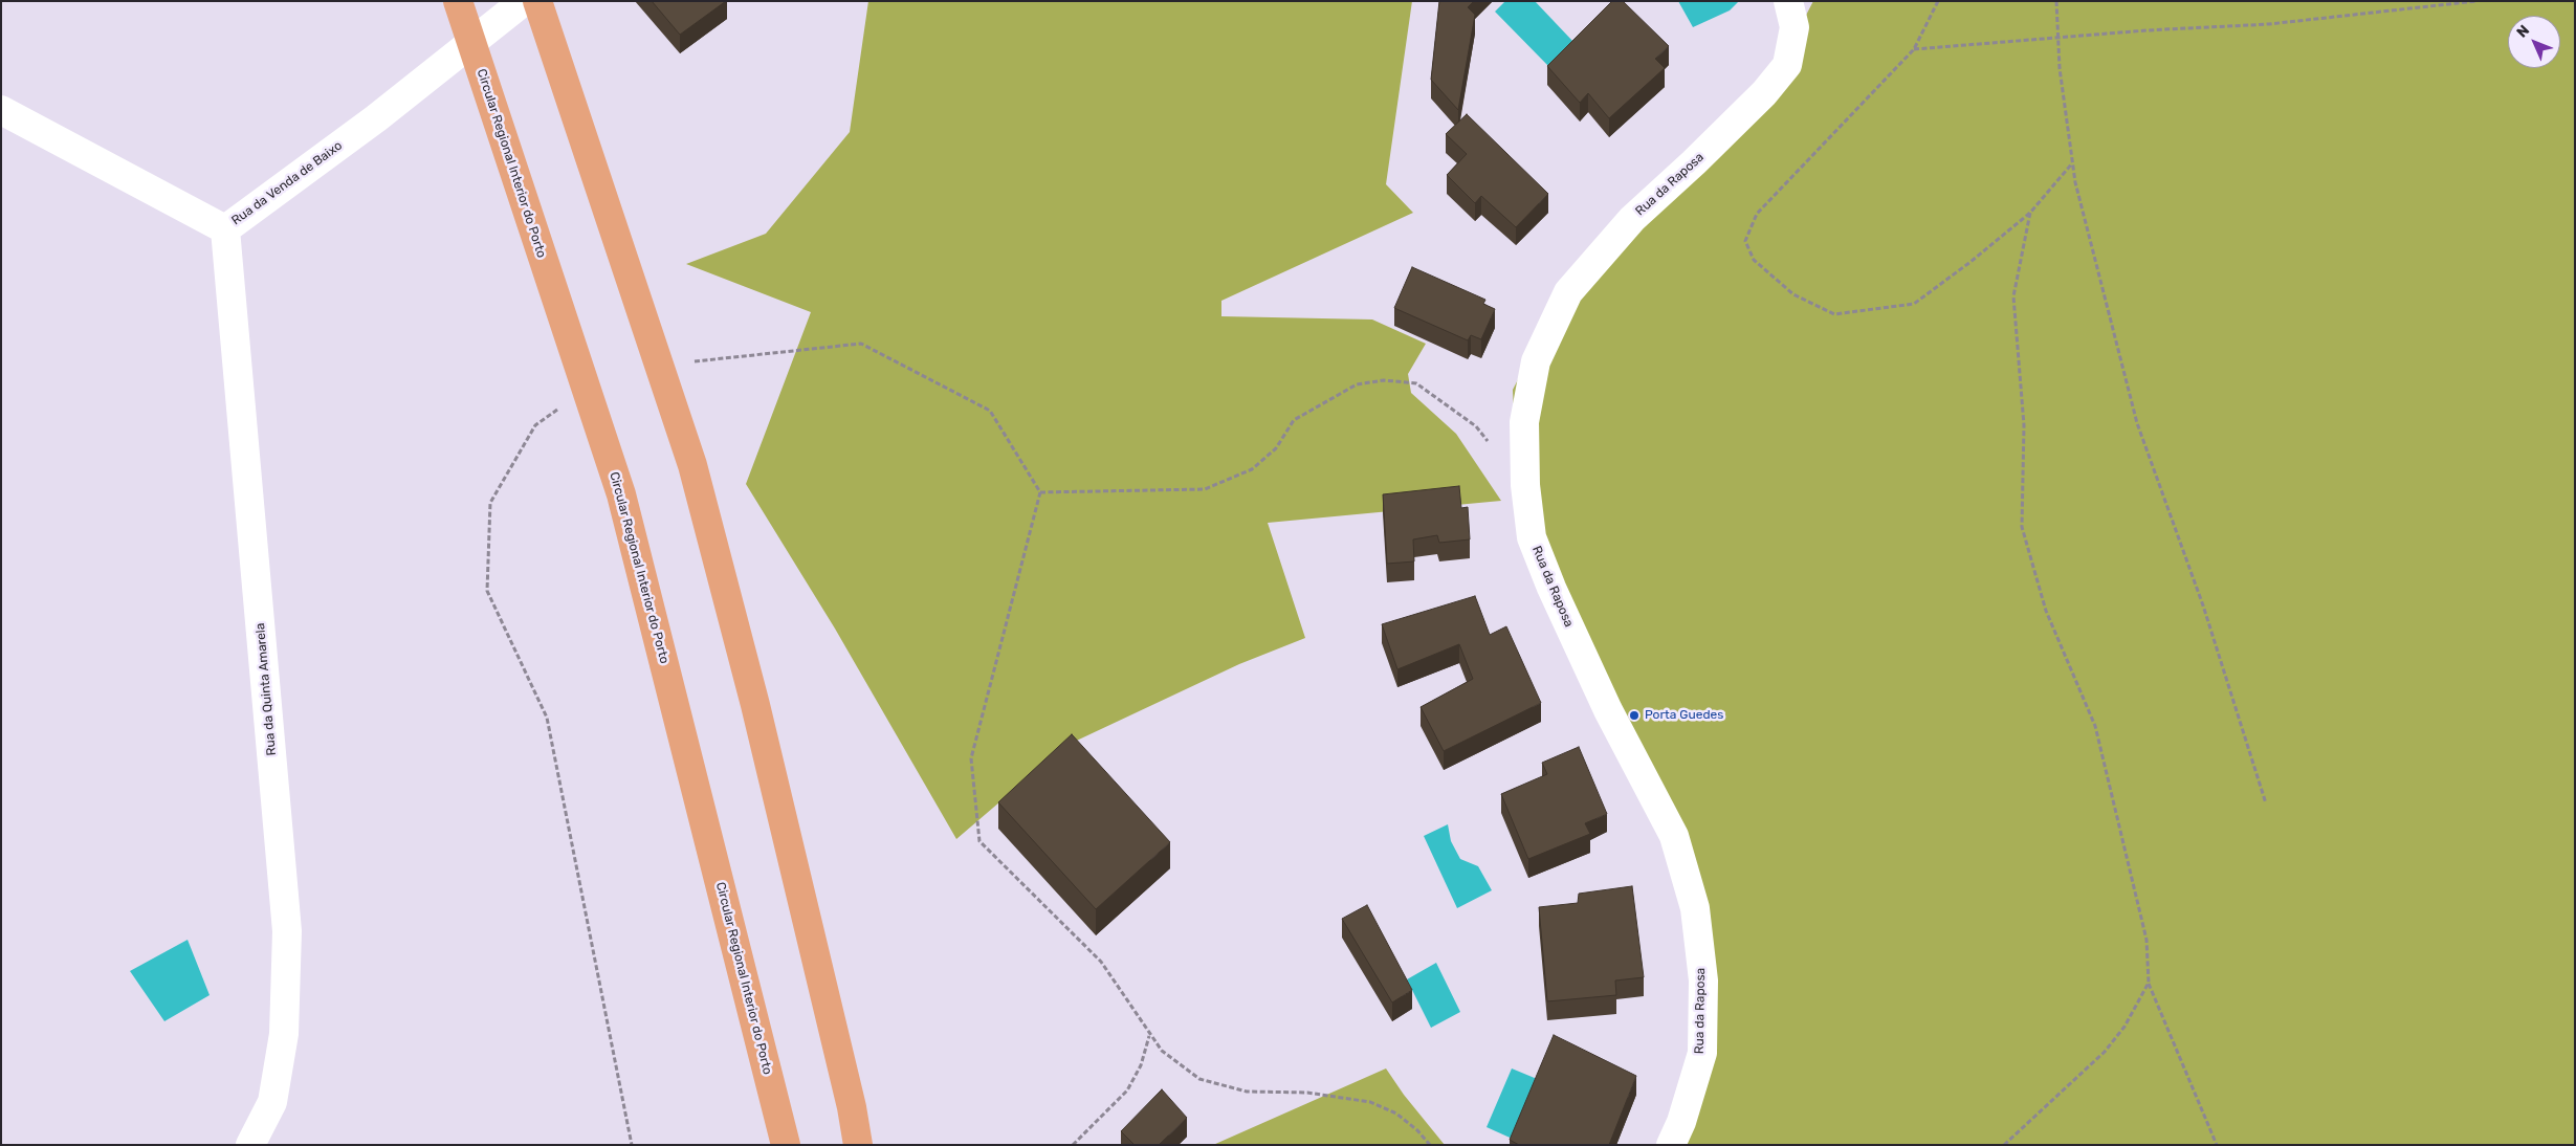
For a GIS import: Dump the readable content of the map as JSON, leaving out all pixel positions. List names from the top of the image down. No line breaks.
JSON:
{"streets":{"highway":["Circular Regional Interior do Porto"],"street":["Rua da Venda de Baixo","Rua da Raposa","Rua da Quinta Amarela"]},"crossings":[["Rua da Venda de Baixo","Rua da Quinta Amarela"]],"places":["Porta Guedes"],"north":"top left"}
